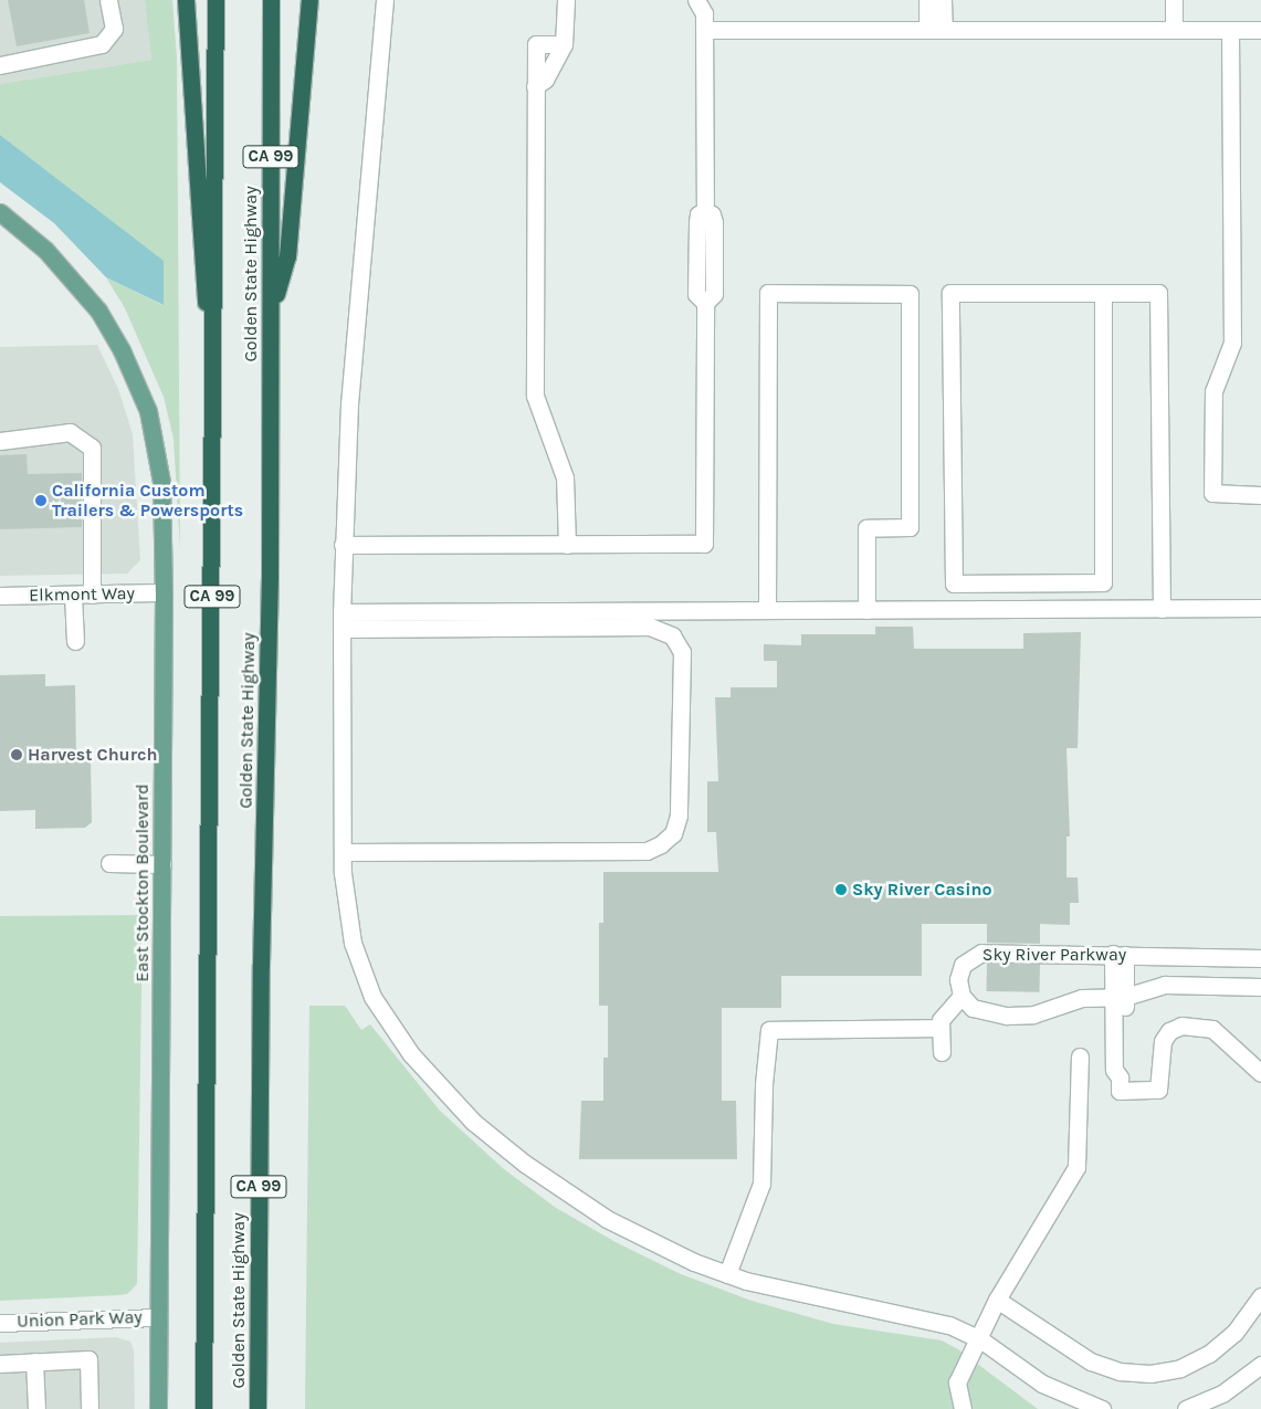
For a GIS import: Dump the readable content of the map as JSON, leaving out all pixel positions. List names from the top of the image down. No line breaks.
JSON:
{"streets":{"highway":["CA 99","Golden State Highway"],"main road":["East Stockton Boulevard"],"street":["Elkmont Way","Sky River Parkway","Union Park Way"]},"crossings":[["Elkmont Way","East Stockton Boulevard"],["East Stockton Boulevard","Union Park Way"]],"places":["California Custom Trailers & Powersports","Harvest Church","Sky River Casino"]}
